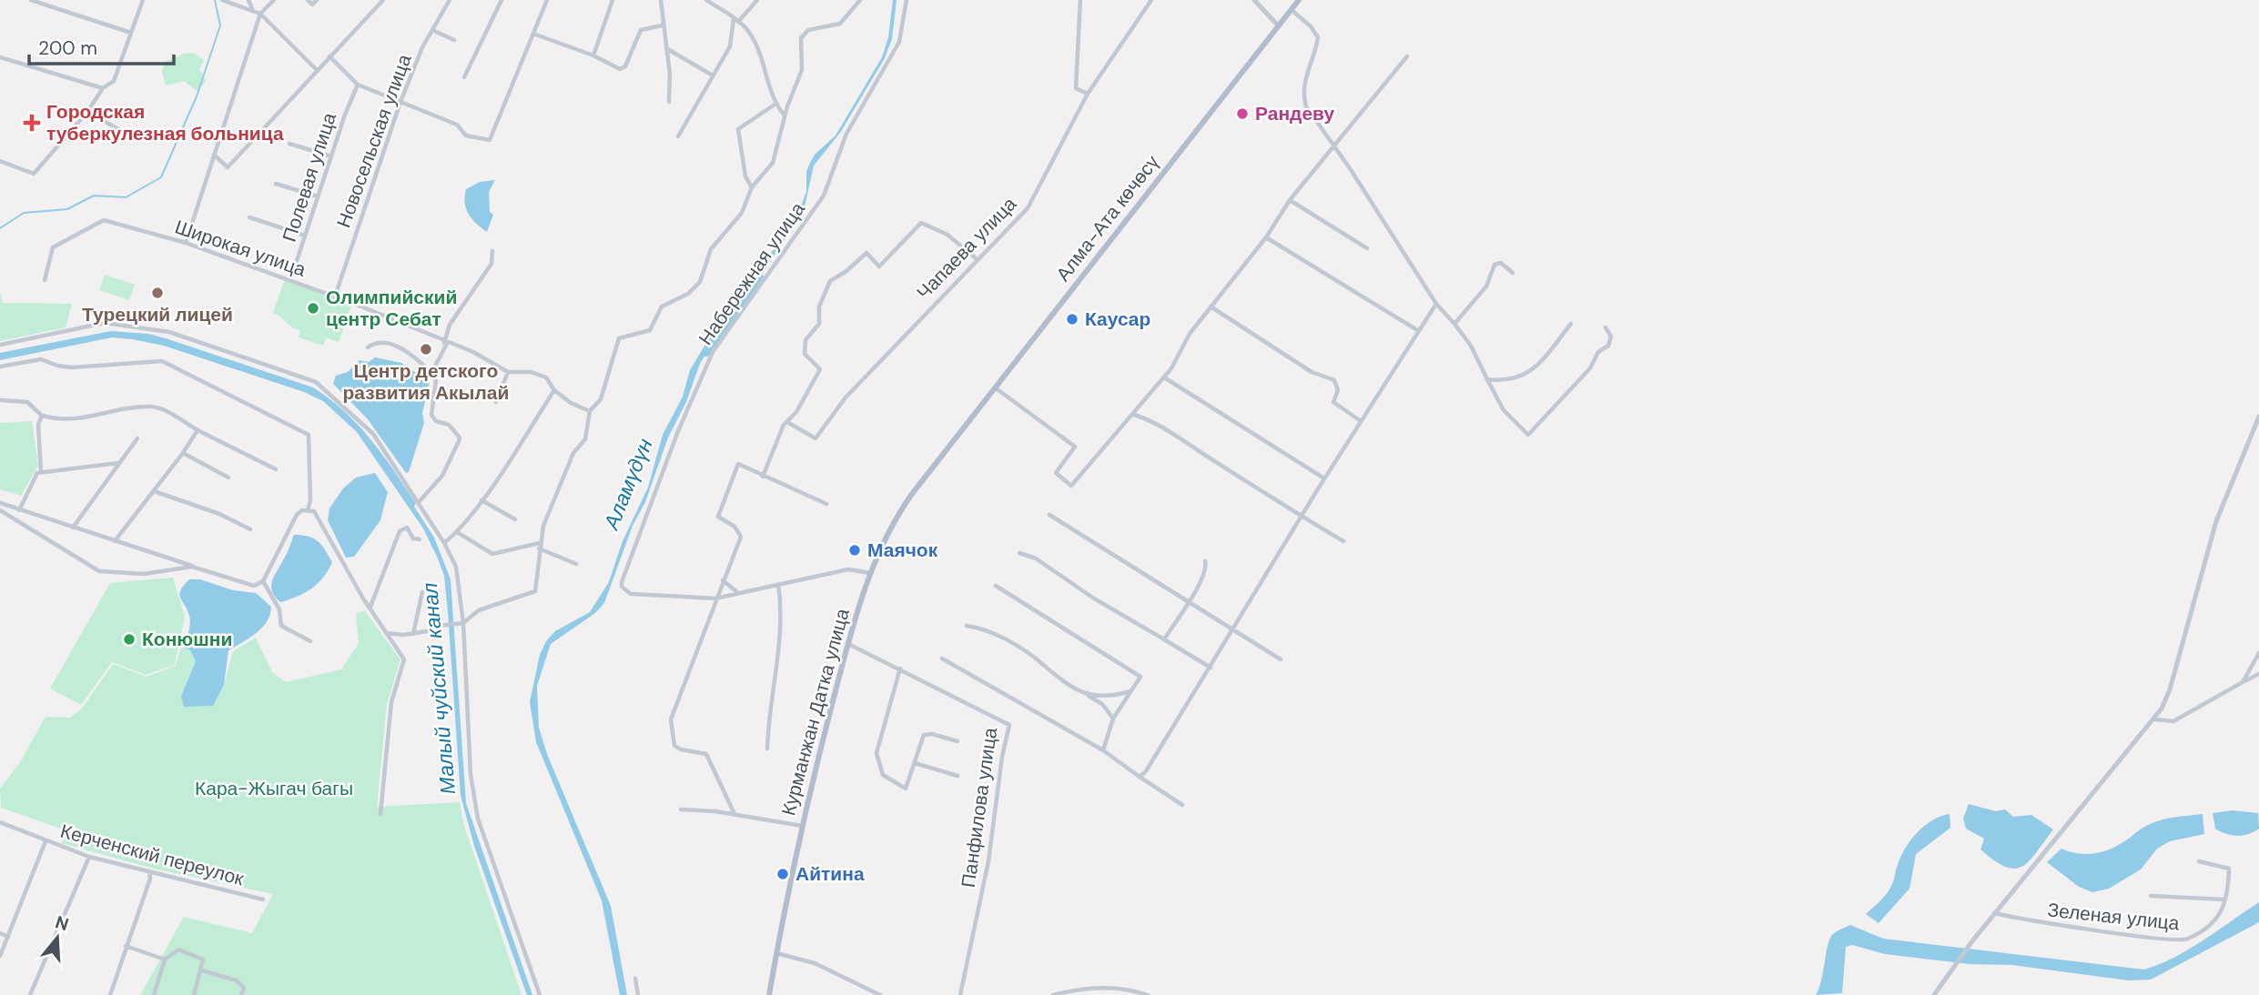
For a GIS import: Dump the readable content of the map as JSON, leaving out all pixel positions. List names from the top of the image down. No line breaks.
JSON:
{"streets":{"main road":["Алма-Ата көчөсү","Курманжан Датка улица"],"street":["Новосельская улица","Полевая улица","Широкая улица","Чапаева улица","Набережная улица","Панфилова улица","Керченский переулок","Зеленая улица"]},"crossings":[["Новосельская улица","Широкая улица"],["Полевая улица","Широкая улица"],["Алма-Ата көчөсү","Курманжан Датка улица"],["Набережная улица","Курманжан Датка улица"],["Курманжан Датка улица","Панфилова улица"]],"water":["Аламүдүн","Малый чуйский канал"],"parks":["Кара-Жыгач багы"],"places":{"other":["Рандеву","Турецкий лицей","Олимпийский центр Себат","Каусар","Центр детского развития Акылай","Маячок","Конюшни","Айтина"],"health":["Городская туберкулезная больница"]},"scale_bar":"200 m","north":"top"}
